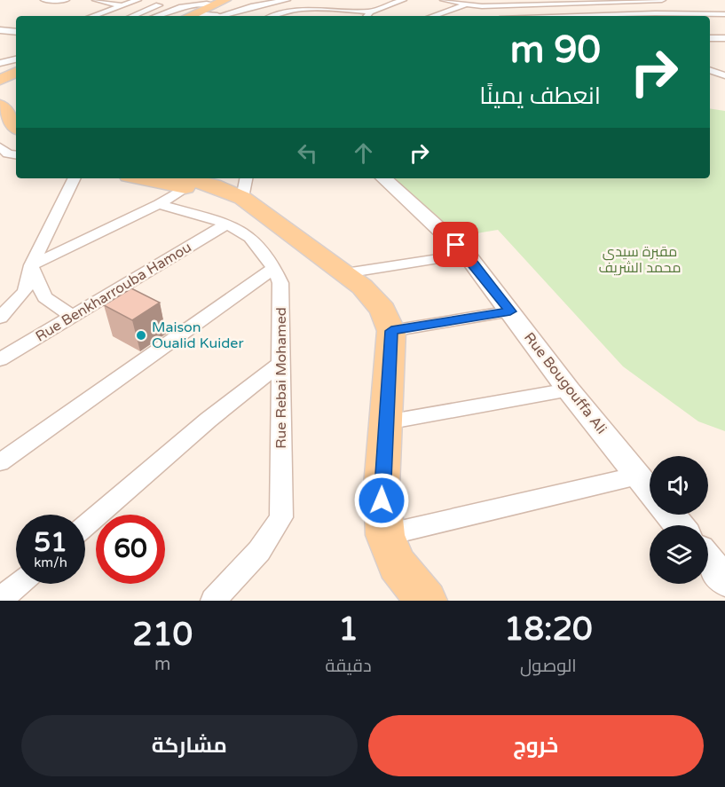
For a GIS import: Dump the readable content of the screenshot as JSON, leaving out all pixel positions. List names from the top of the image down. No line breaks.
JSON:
{"streets":{"street":["Rue Benkharrouba Hamou","Rue Rebai Mohamed","Rue Bougouffa Ali"]},"crossings":[["Rue Benkharrouba Hamou","Rue Rebai Mohamed"]],"parks":["مقبرة سيدي محمد الشريف"],"places":["Maison Oualid Kuider"],"page":{"turn":["90 m","انعطف يمينًا"],"speed":"51 km/h","limit":"60","eta":["18:20","الوصول","1","دقيقة","210","m"],"buttons":["خروج","مشاركة"]}}
